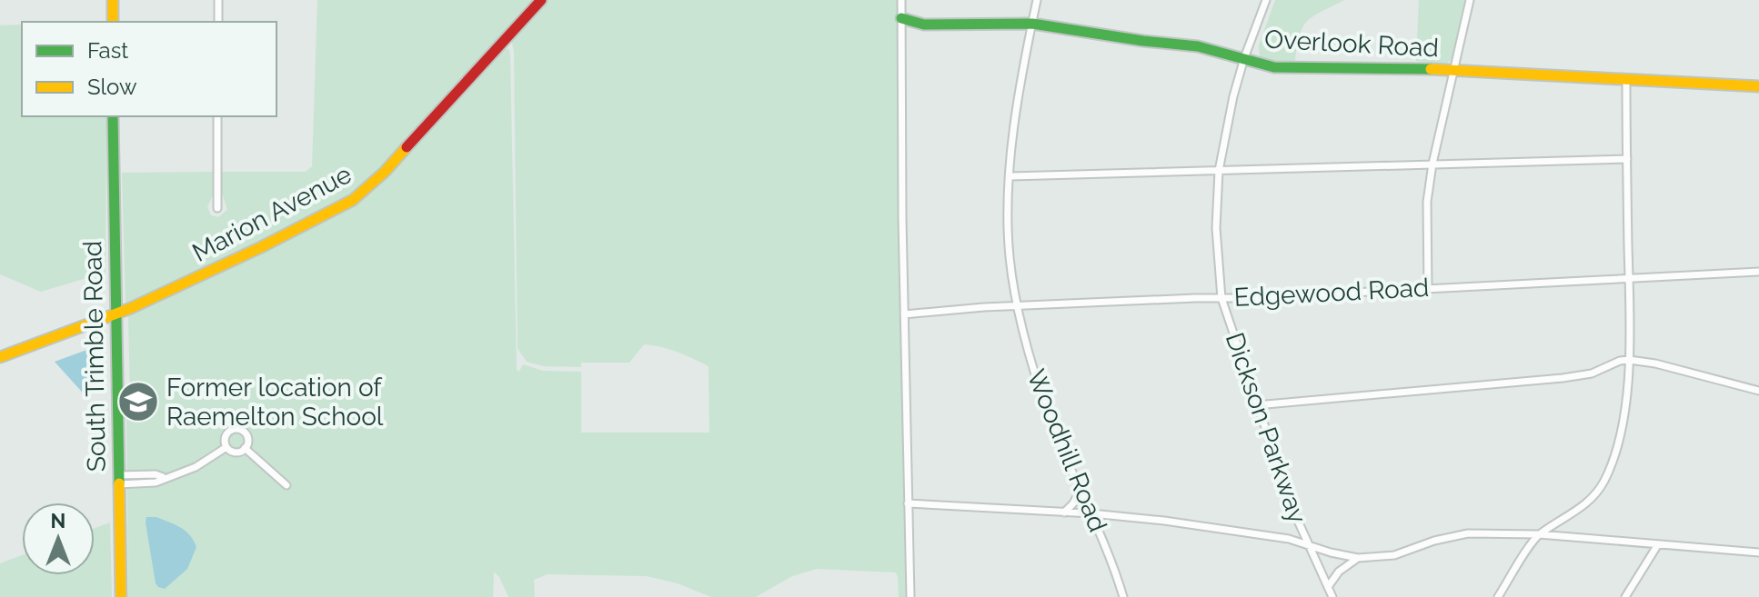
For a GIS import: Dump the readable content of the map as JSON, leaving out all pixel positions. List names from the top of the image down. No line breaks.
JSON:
{"streets":{"street":["Overlook Road","Marion Avenue","Edgewood Road","South Trimble Road","Dickson Parkway","Woodhill Road"]},"crossings":[["Overlook Road","Dickson Parkway"],["Overlook Road","Woodhill Road"],["Marion Avenue","South Trimble Road"],["Edgewood Road","Dickson Parkway"],["Edgewood Road","Woodhill Road"]],"places":{"school or university":["Former location of Raemelton School"]},"legend":["Fast","Slow"],"north":"top"}
